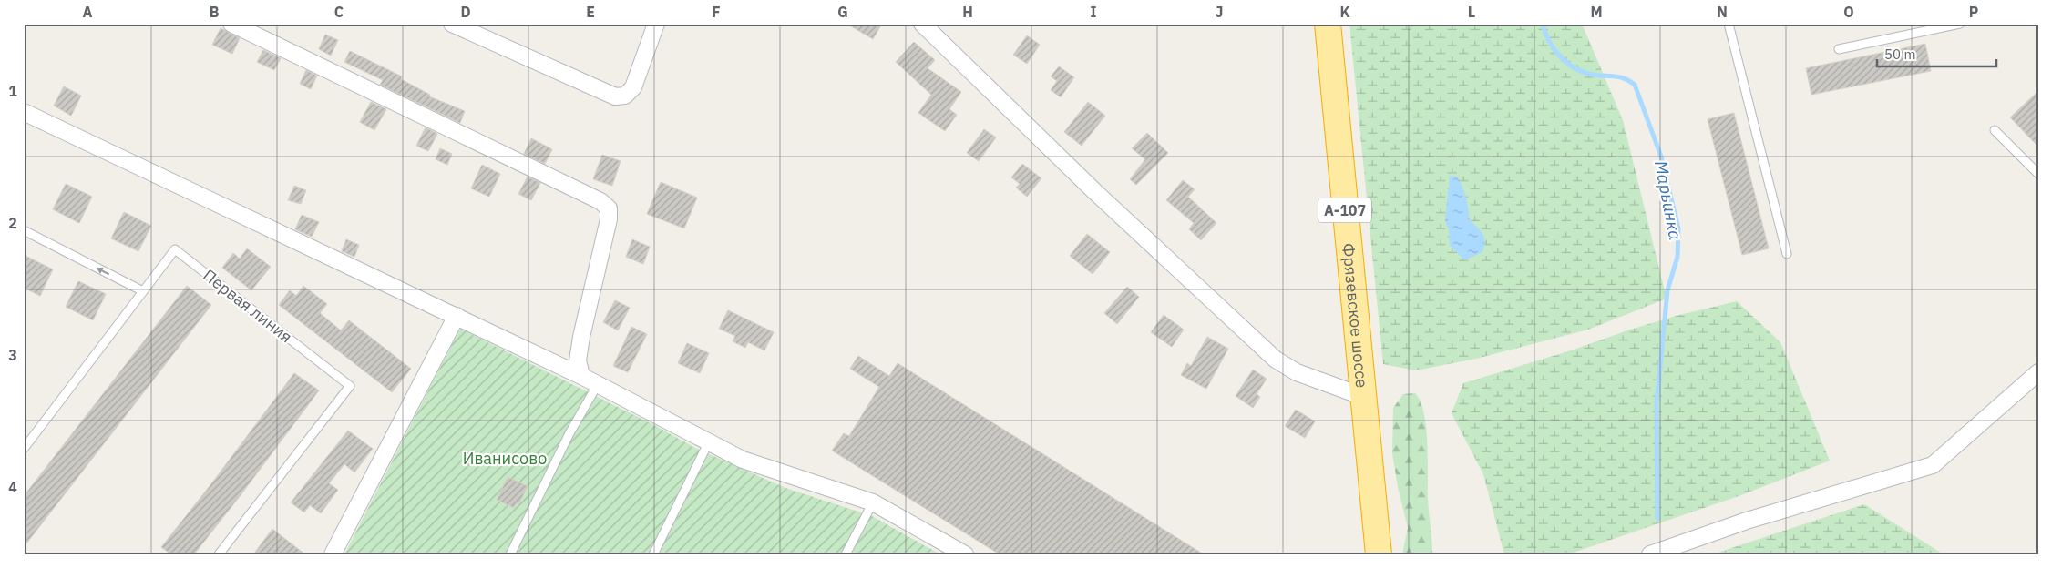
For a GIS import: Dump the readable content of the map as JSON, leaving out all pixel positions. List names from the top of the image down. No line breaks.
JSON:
{"streets":{"highway":["А-107","Фрязевское шоссе"],"lane":["Первая линия"]},"water":["Марьинка"],"parks":["Иванисово"],"scale_bar":"50 m","grid":{"columns":["A","B","C","D","E","F","G","H","I","J","K","L","M","N","O","P"],"rows":["1","2","3","4"]}}
